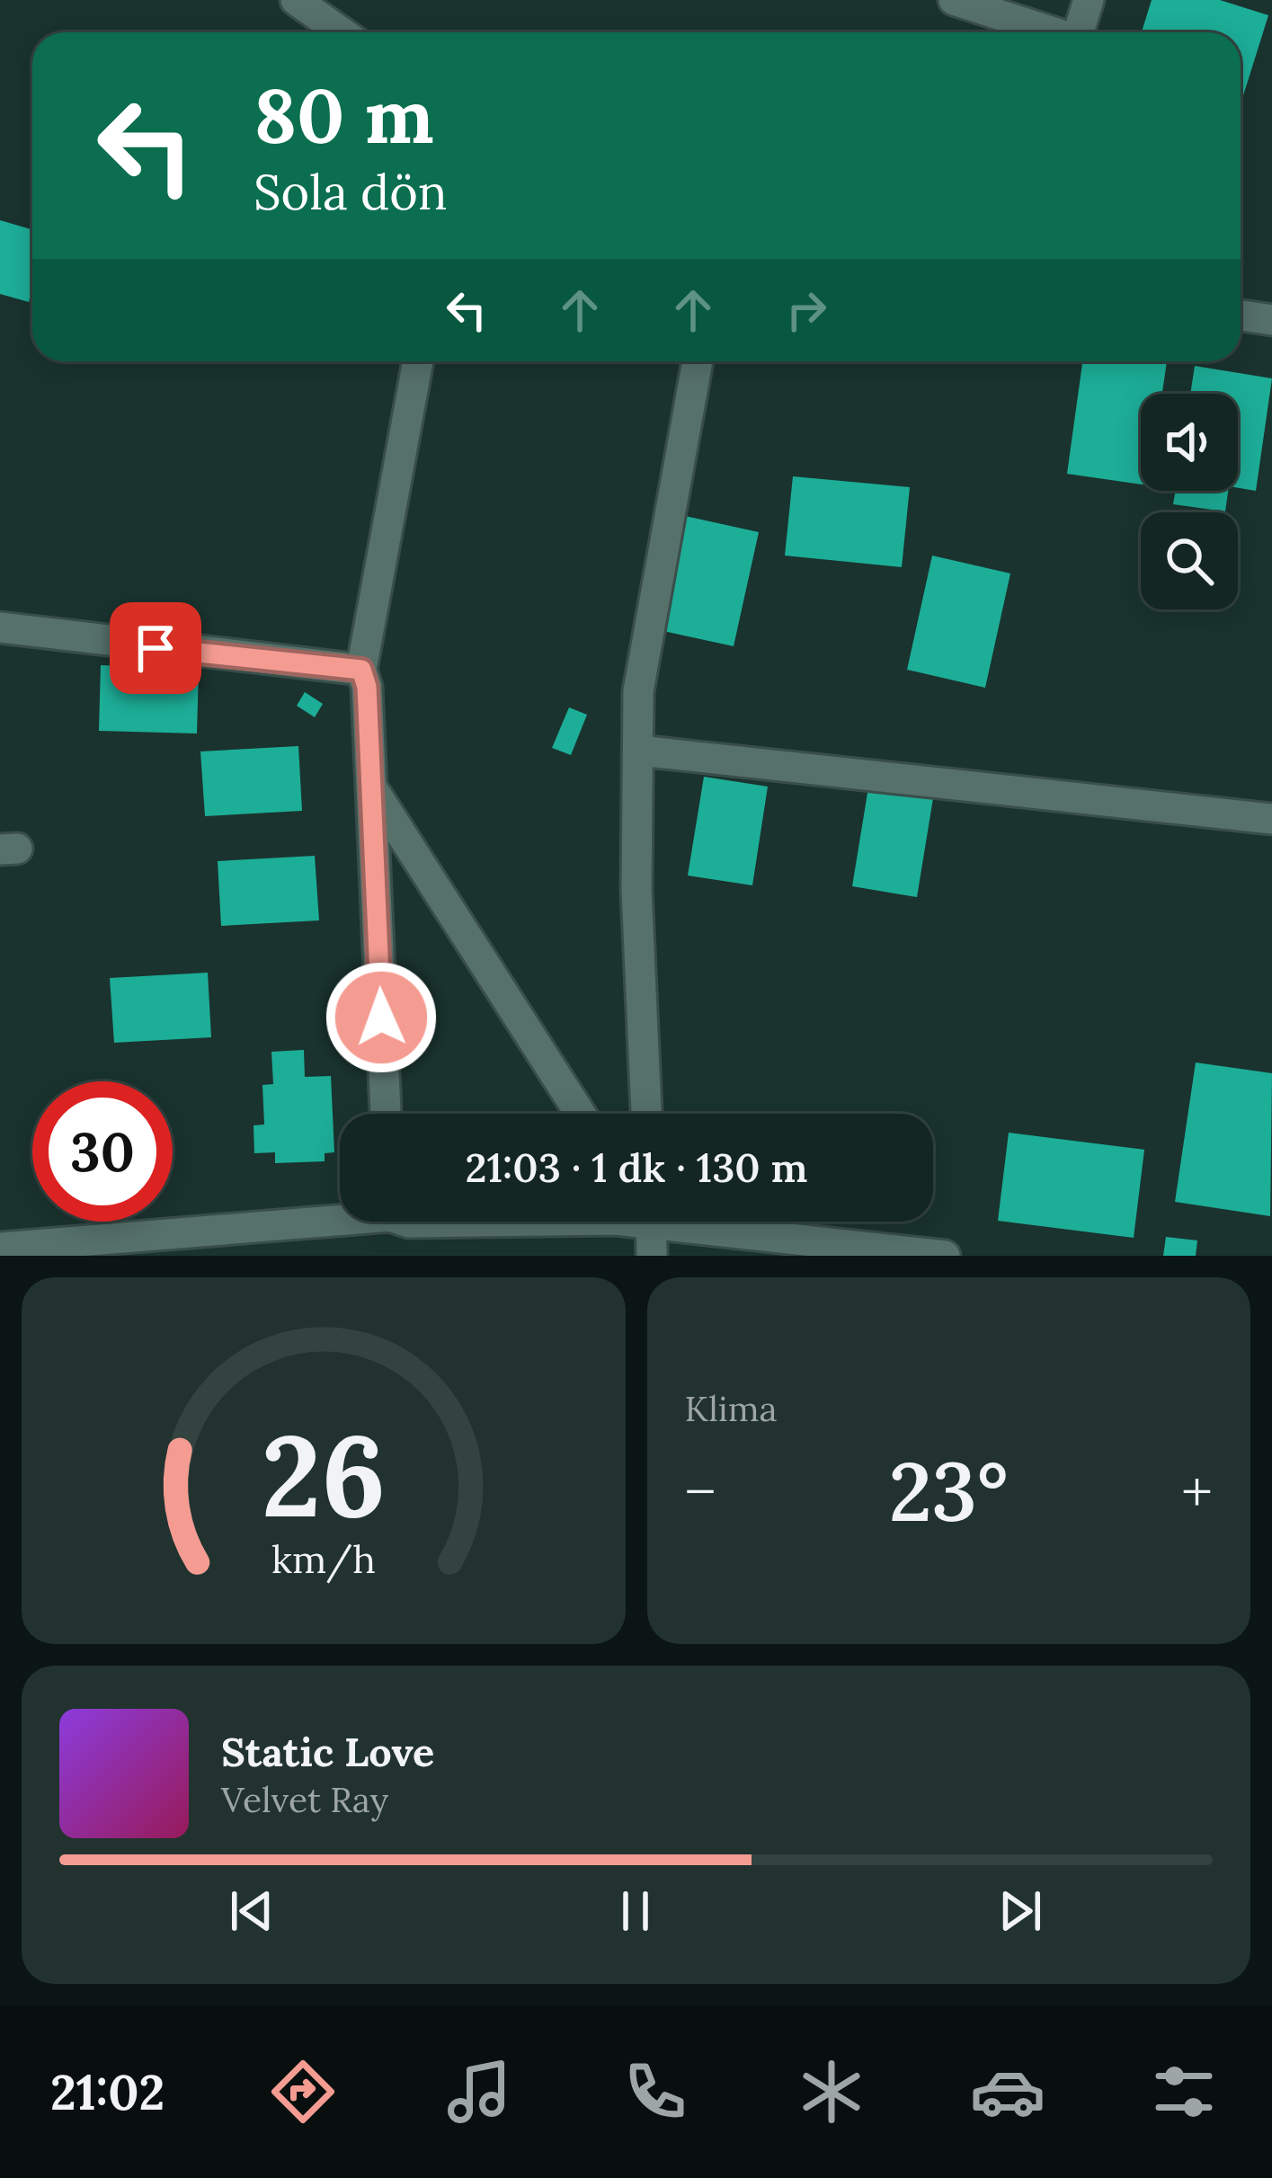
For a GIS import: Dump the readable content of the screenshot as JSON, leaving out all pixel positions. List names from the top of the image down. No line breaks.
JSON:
{"page":{"turn":["80 m","Sola dön"],"limit":"30","trip":"21:03 · 1 dk · 130 m","tile":"Klima","heat":["−","23°","+"],"song":["Static Love","Velvet Ray"],"tabs":"21:02","gauge":["26","km/h"]}}
